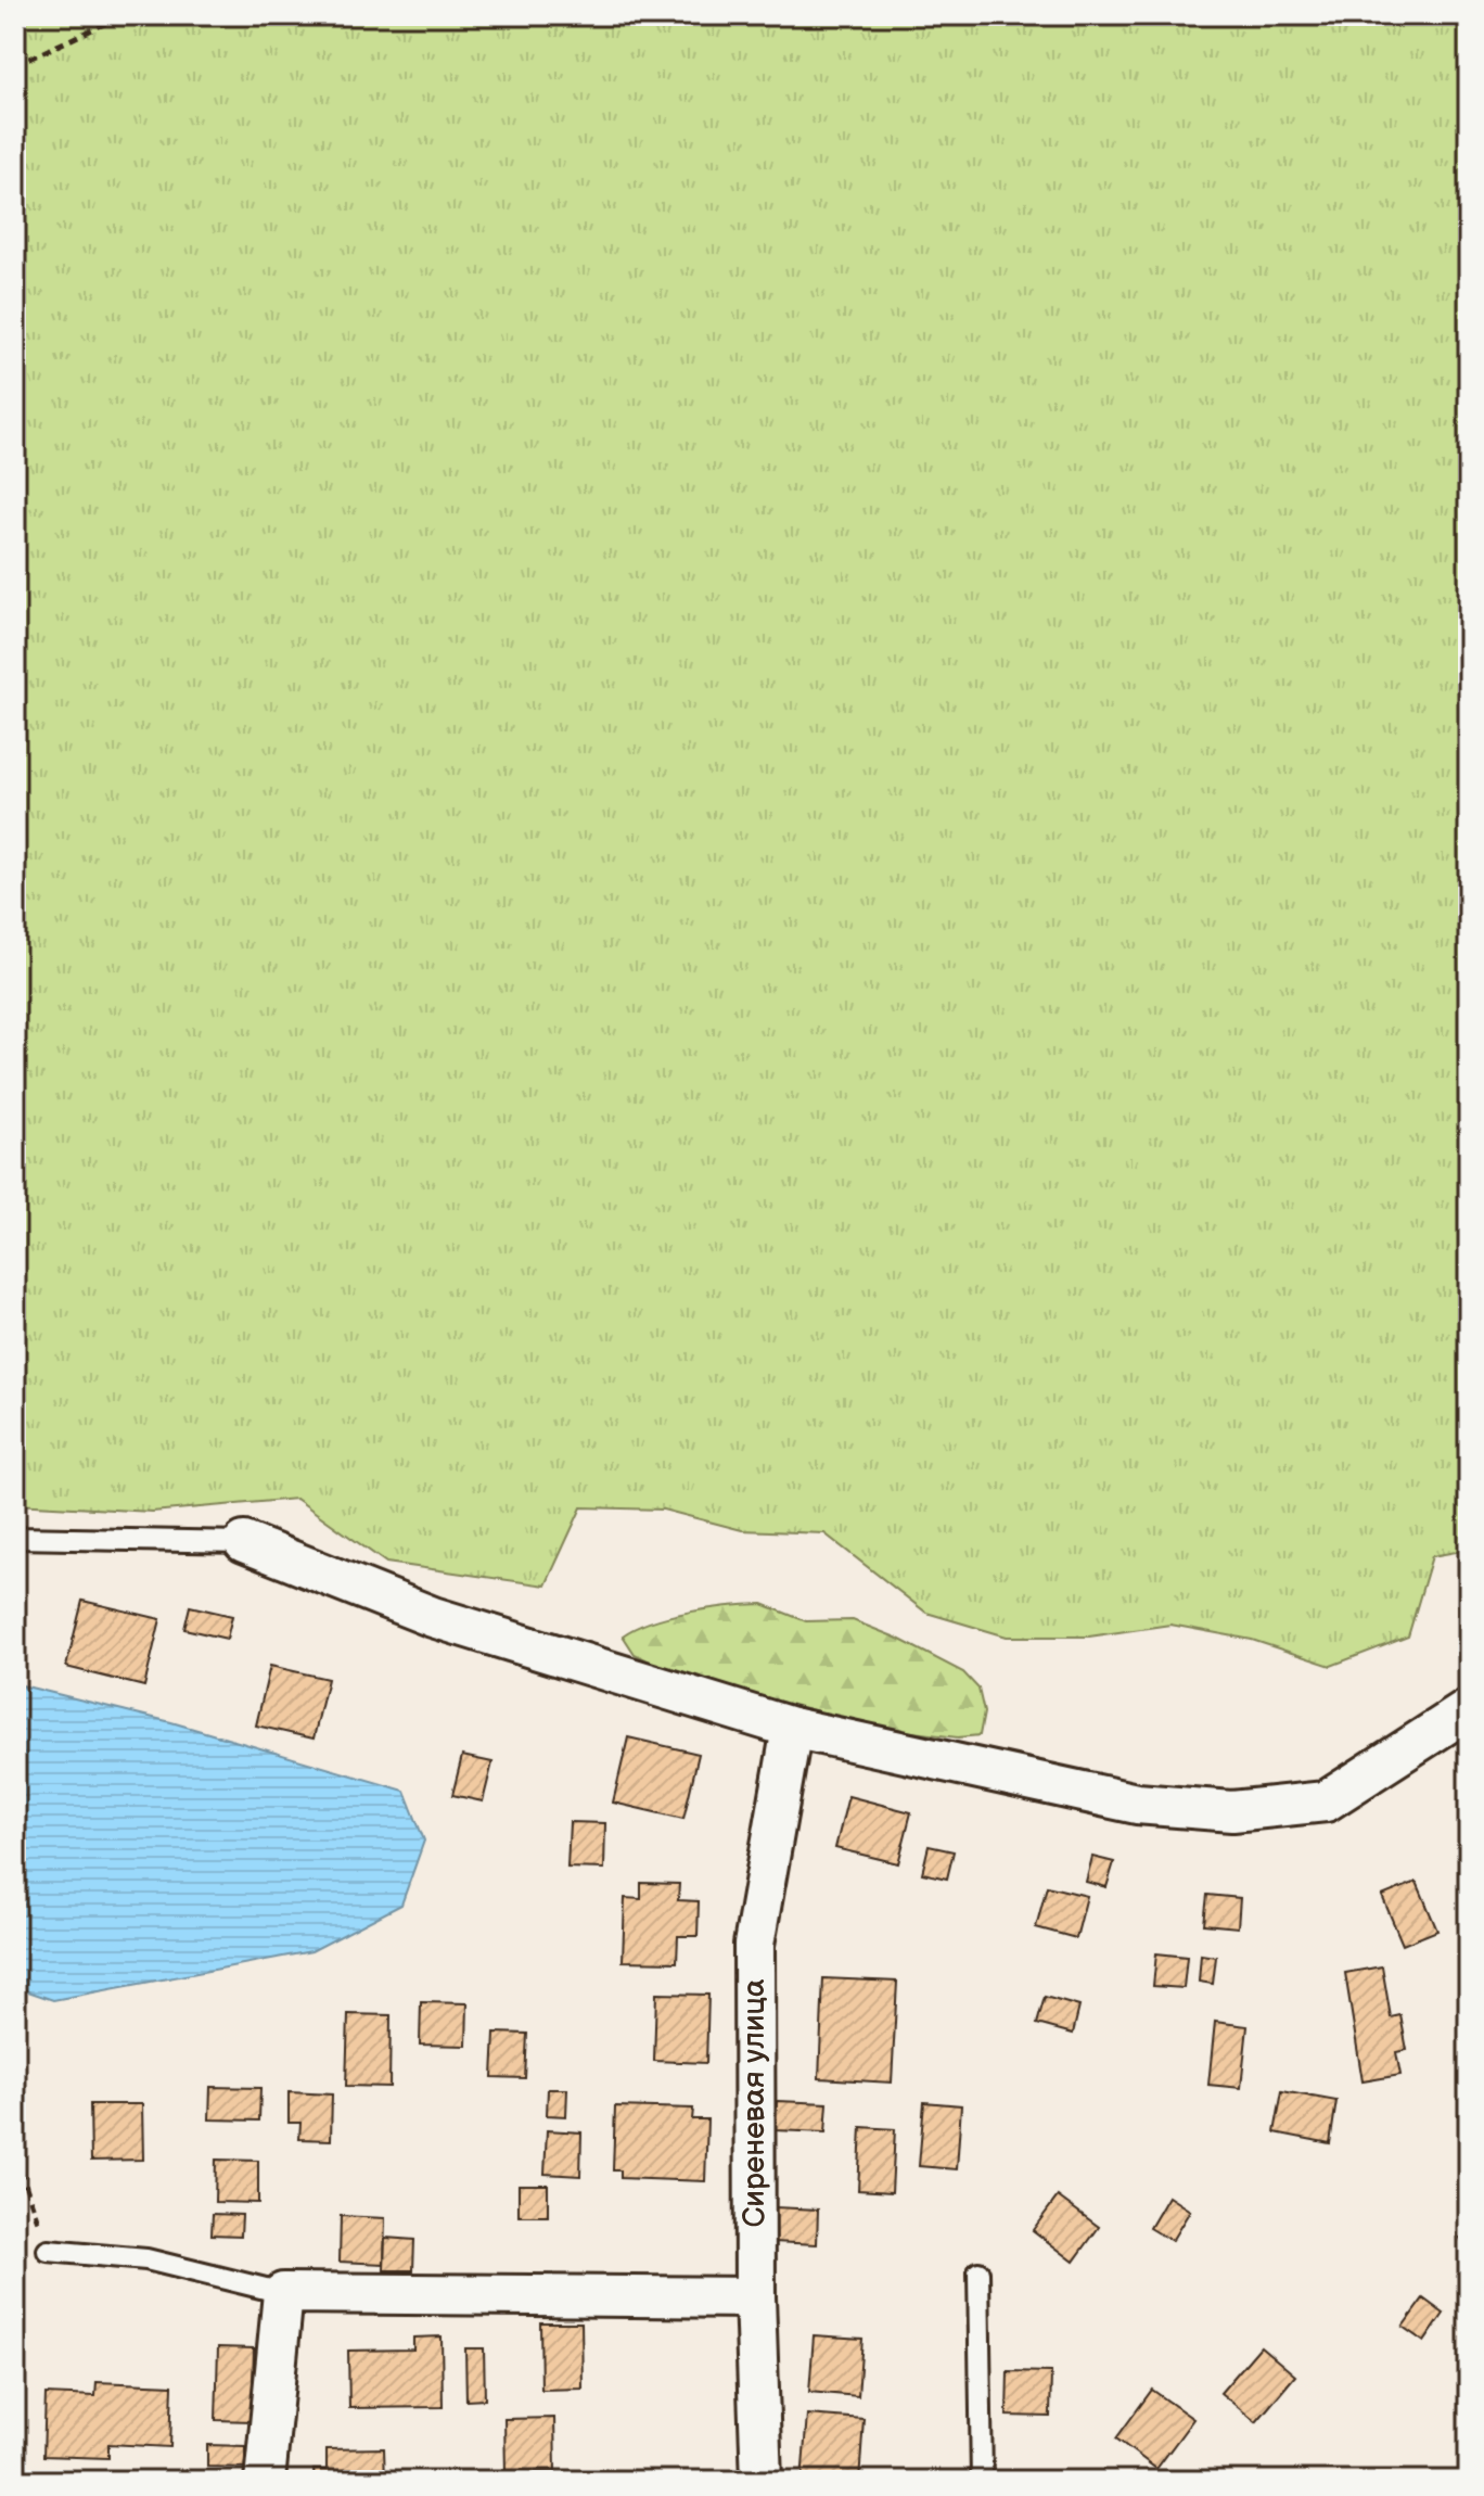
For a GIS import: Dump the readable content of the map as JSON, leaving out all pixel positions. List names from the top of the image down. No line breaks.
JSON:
{"streets":{"street":["Сиреневая улица"]}}
